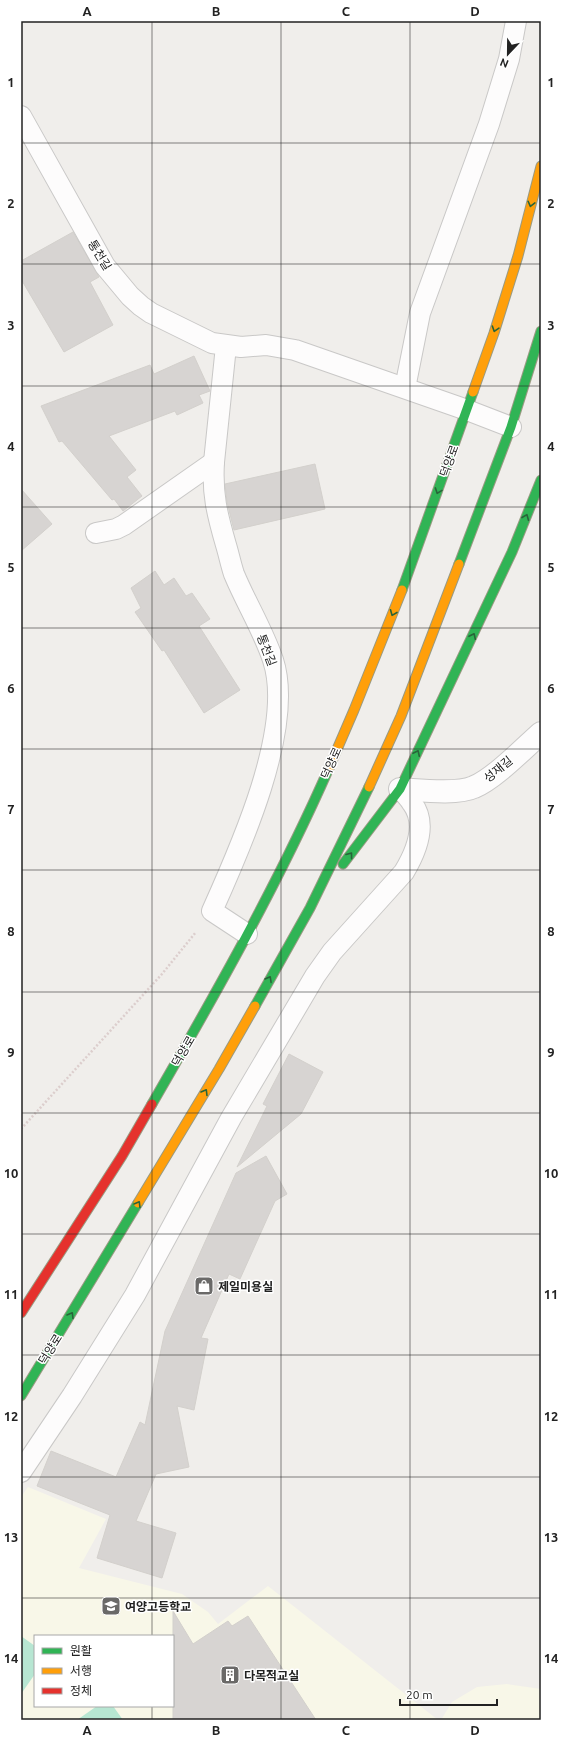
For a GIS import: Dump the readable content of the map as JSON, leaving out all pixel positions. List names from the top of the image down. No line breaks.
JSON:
{"streets":{"main road":["덕양로"],"street":["성재길"],"lane":["통천길"]},"crossings":[["통천길","덕양로"]],"places":{"shop":["제일미용실"],"school or university":["여양고등학교"],"building":["다목적교실"]},"legend":["원활","서행","정체"],"scale_bar":"20 m","north":"bottom","grid":{"columns":["A","B","C","D"],"rows":["1","2","3","4","5","6","7","8","9","10","11","12","13","14"]}}
